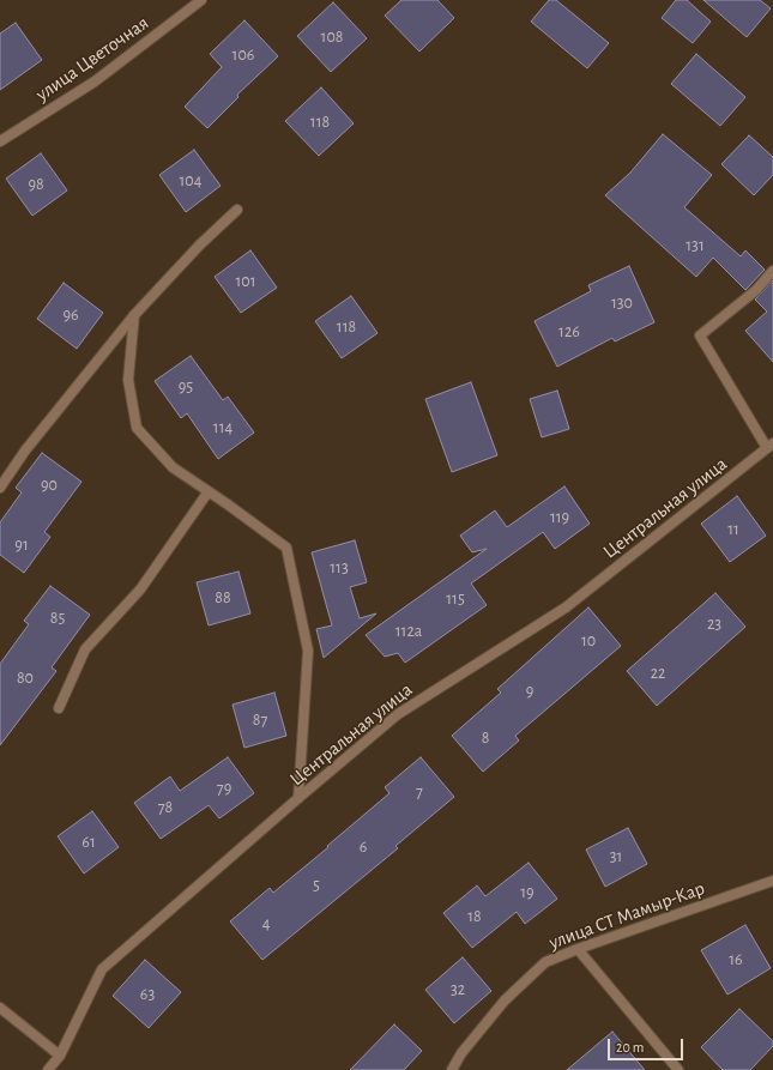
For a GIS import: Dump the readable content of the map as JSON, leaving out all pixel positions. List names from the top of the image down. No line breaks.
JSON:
{"streets":{"street":["улица Цветочная","Центральная улица","улица СТ Мамыр-Кар"]},"house_numbers":["108","106","118","104","98","131","101","130","96","118","126","95","114","90","119","11","91","113","88","115","85","23","112а","10","22","80","9","87","8","79","7","78","61","6","31","5","19","18","4","16","32","63"],"scale_bar":"20 m"}
